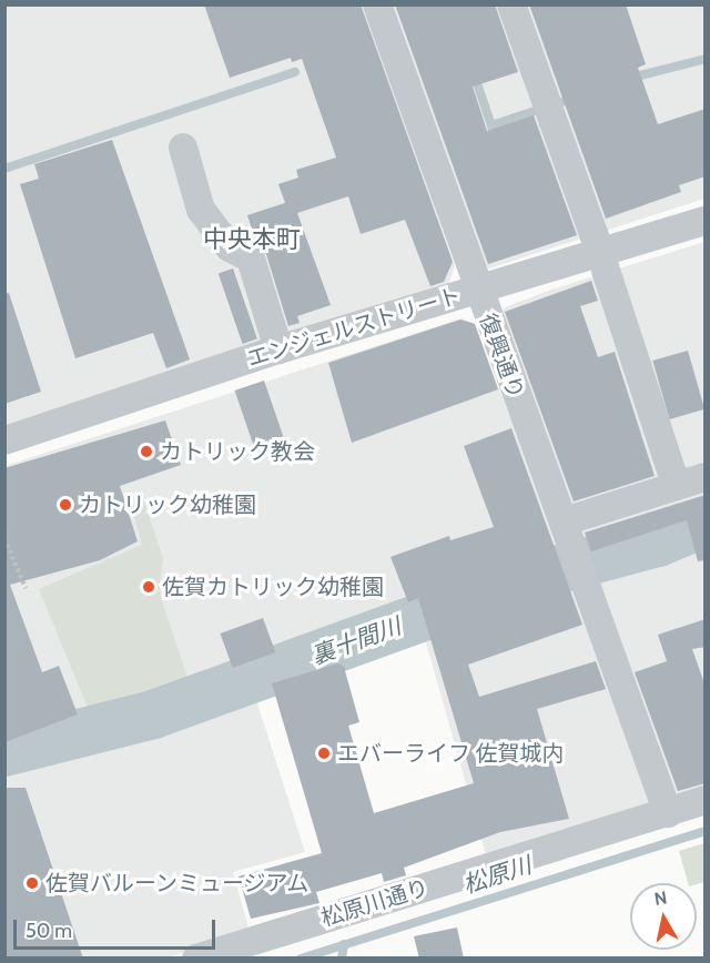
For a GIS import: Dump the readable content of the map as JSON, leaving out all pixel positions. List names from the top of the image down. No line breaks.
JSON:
{"streets":{"street":["エンジェルストリート","復興通り","松原川通り"]},"crossings":[["エンジェルストリート","復興通り"],["復興通り","松原川通り"]],"districts":["中央本町"],"water":["裏十間川","松原川"],"places":["カトリック教会","カトリック幼稚園","佐賀カトリック幼稚園","エバーライフ 佐賀城内","佐賀バルーンミュージアム"],"scale_bar":"50 m","north":"top"}
